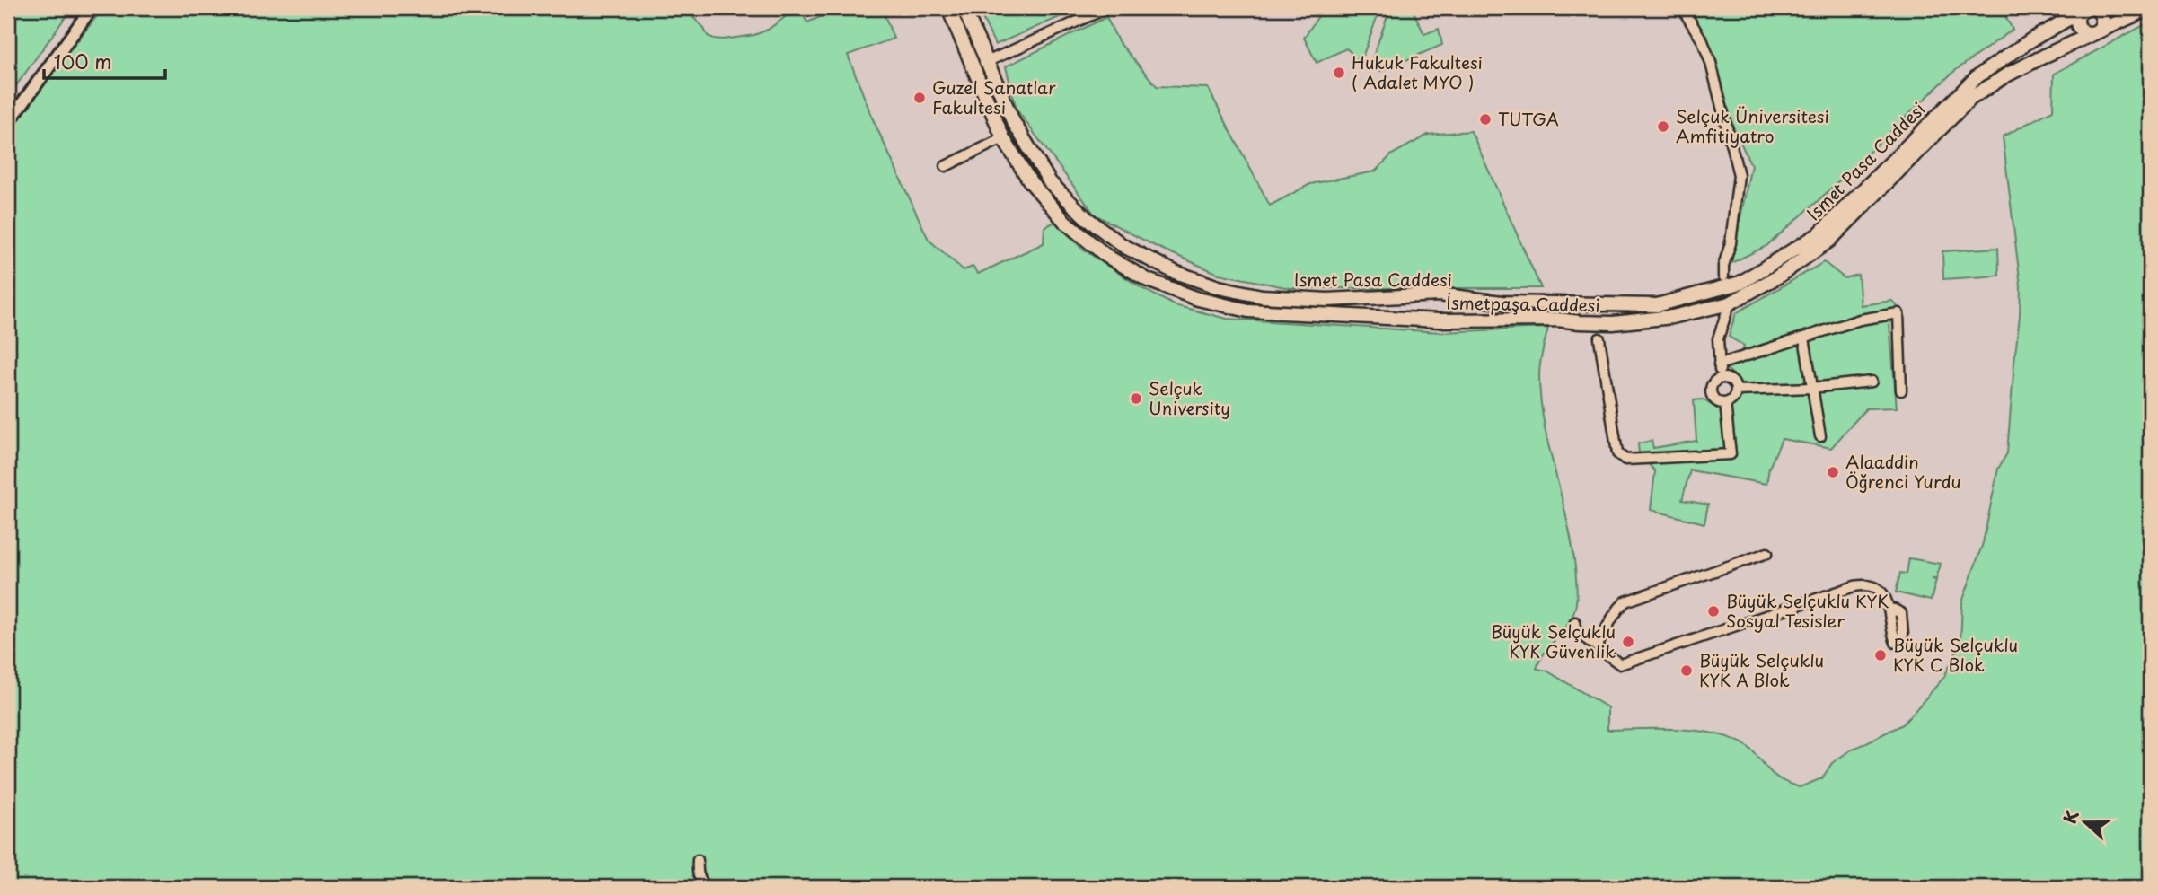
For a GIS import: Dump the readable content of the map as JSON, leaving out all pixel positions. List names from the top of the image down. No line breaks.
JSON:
{"streets":{"main road":["Ismet Pasa Caddesi","İsmetpaşa Caddesi"]},"crossings":[["Ismet Pasa Caddesi","İsmetpaşa Caddesi"]],"places":["Hukuk Fakultesi ( Adalet MYO )","Guzel Sanatlar Fakultesi","TUTGA","Selçuk Üniversitesi Amfitiyatro","Selçuk University","Alaaddin Öğrenci Yurdu","Büyük Selçuklu KYK Sosyal Tesisler","Büyük Selçuklu KYK Güvenlik","Büyük Selçuklu KYK C Blok","Büyük Selçuklu KYK A Blok"],"scale_bar":"100 m","north":"left"}
